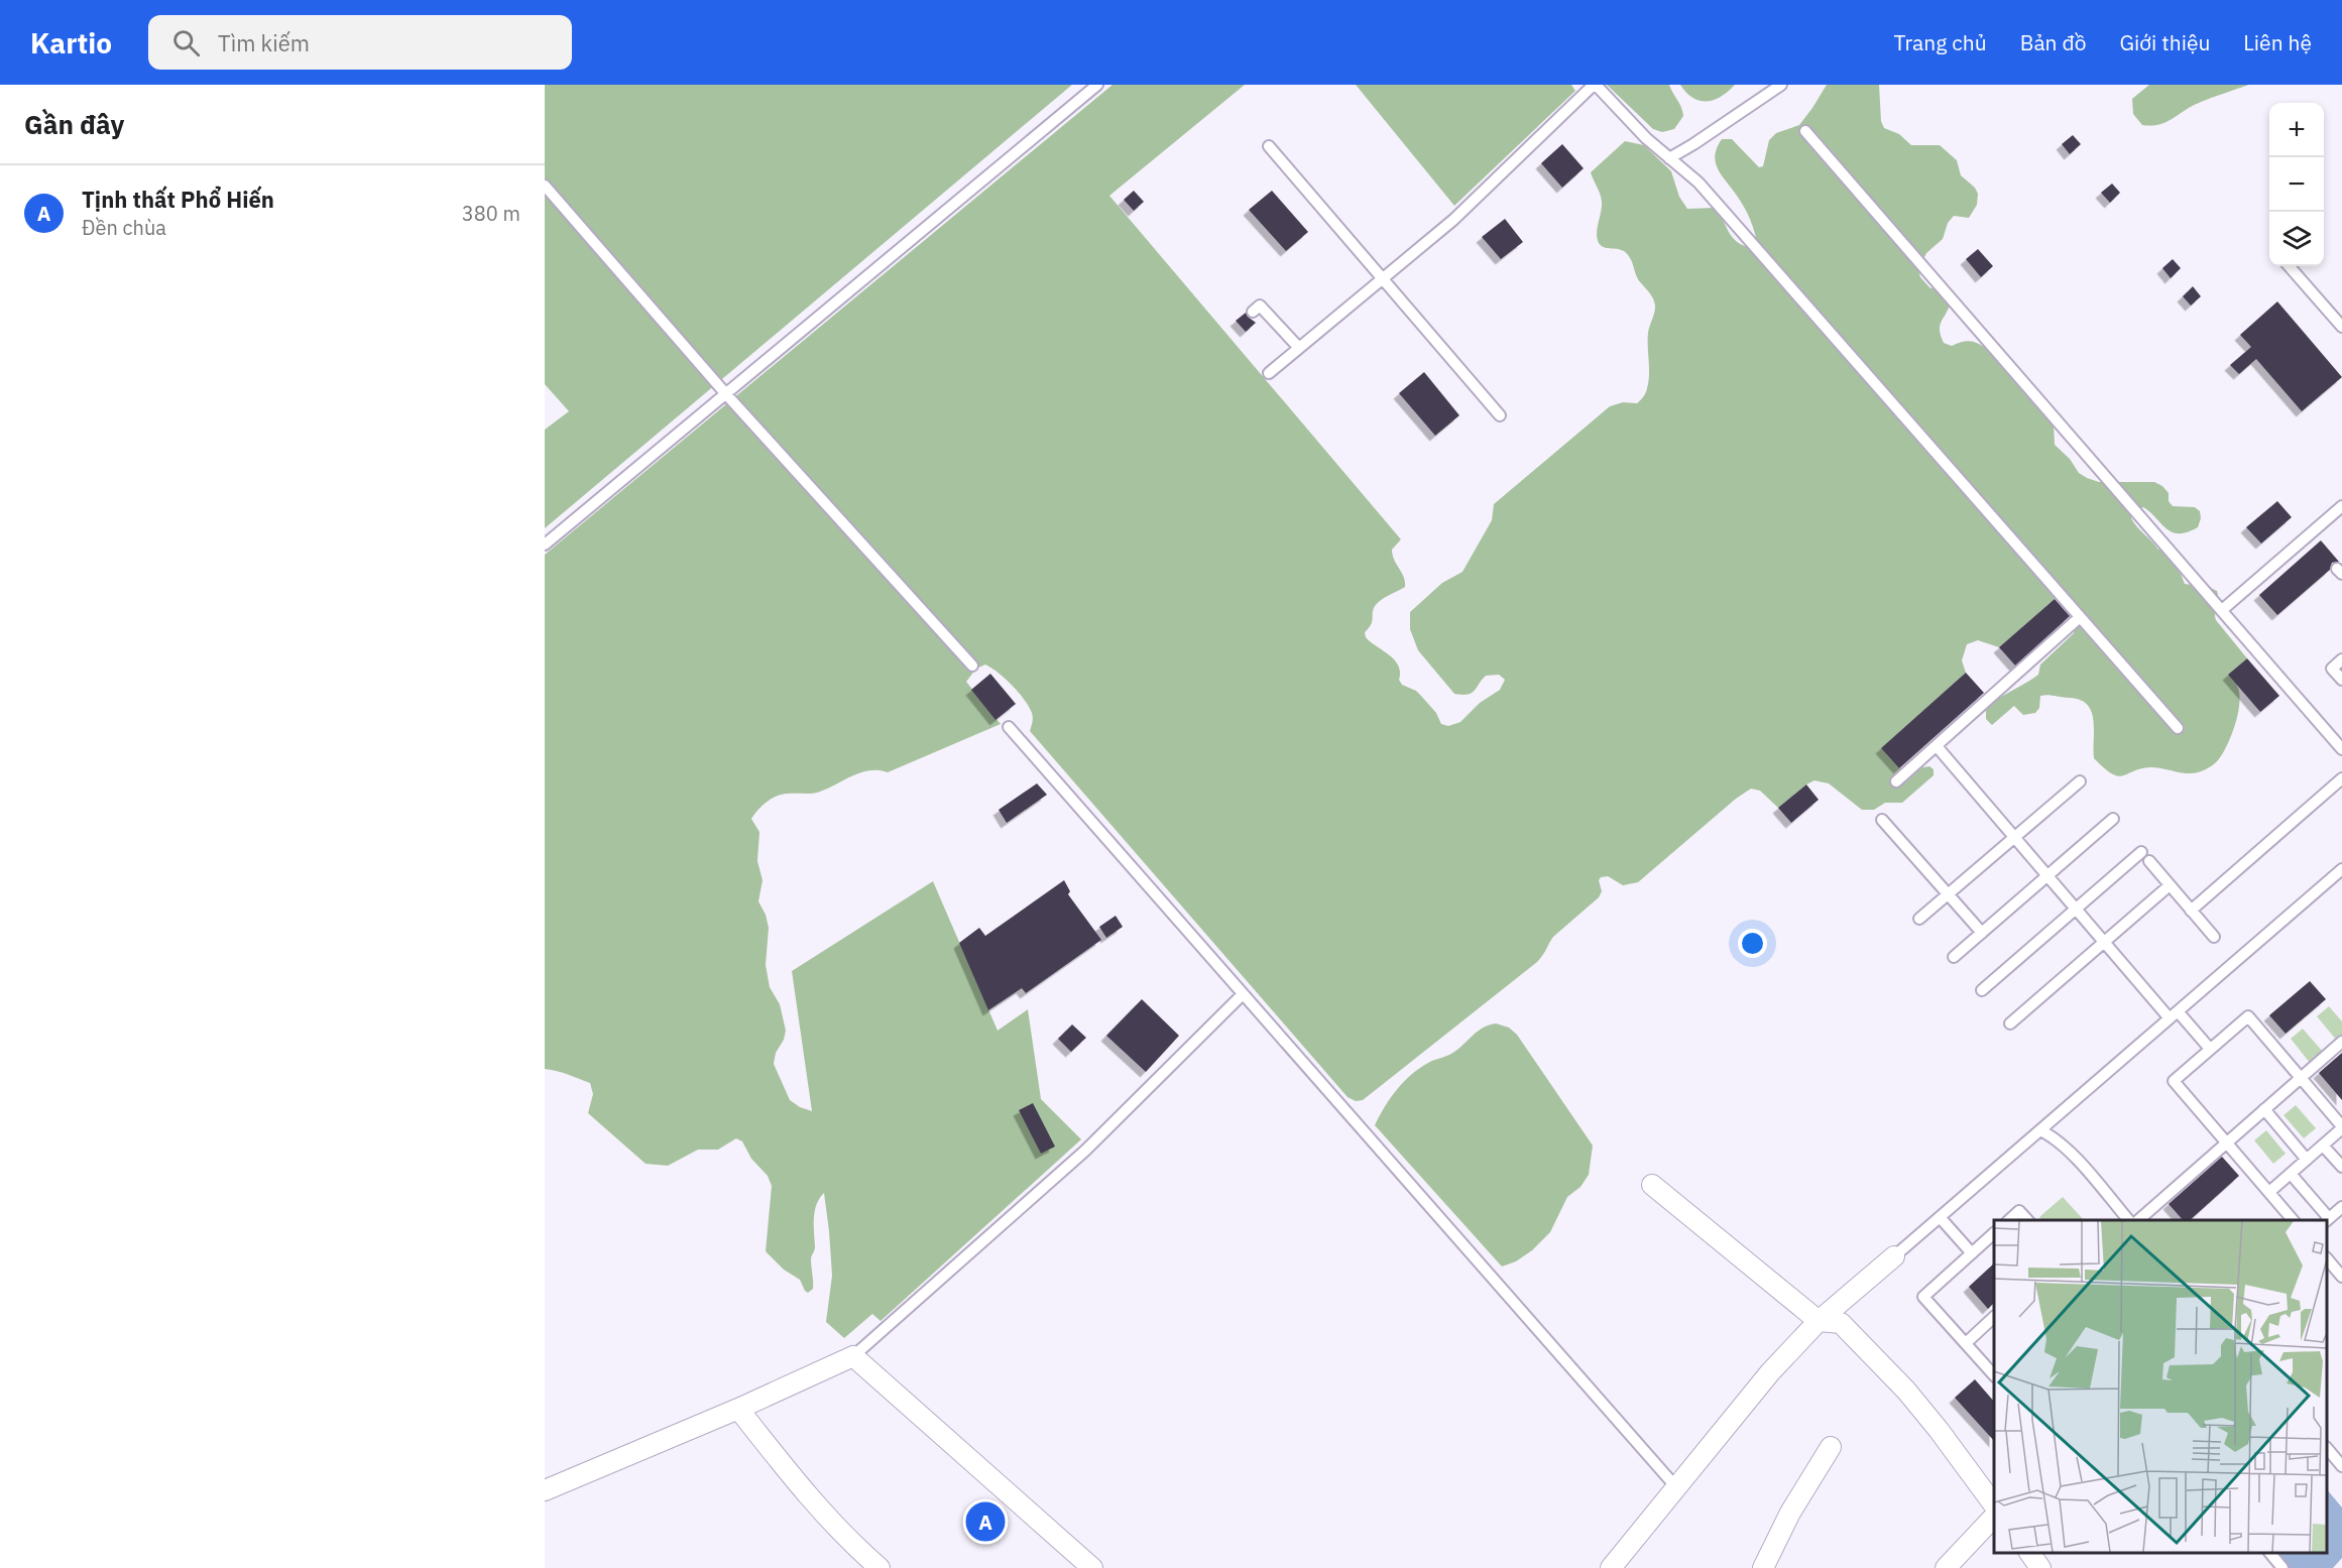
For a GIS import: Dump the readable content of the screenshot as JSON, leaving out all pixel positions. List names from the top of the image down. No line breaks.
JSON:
{"page":{"header":"Kartio","search":"Tìm kiếm","nav":["Trang chủ","Bản đồ","Giới thiệu","Liên hệ"],"heading":"Gần đây","map_buttons":["+","−"],"list":[{"mark":"A","name":"Tịnh thất Phổ Hiến","note":"Đền chùa","value":"380 m"}],"pins":"A"}}
